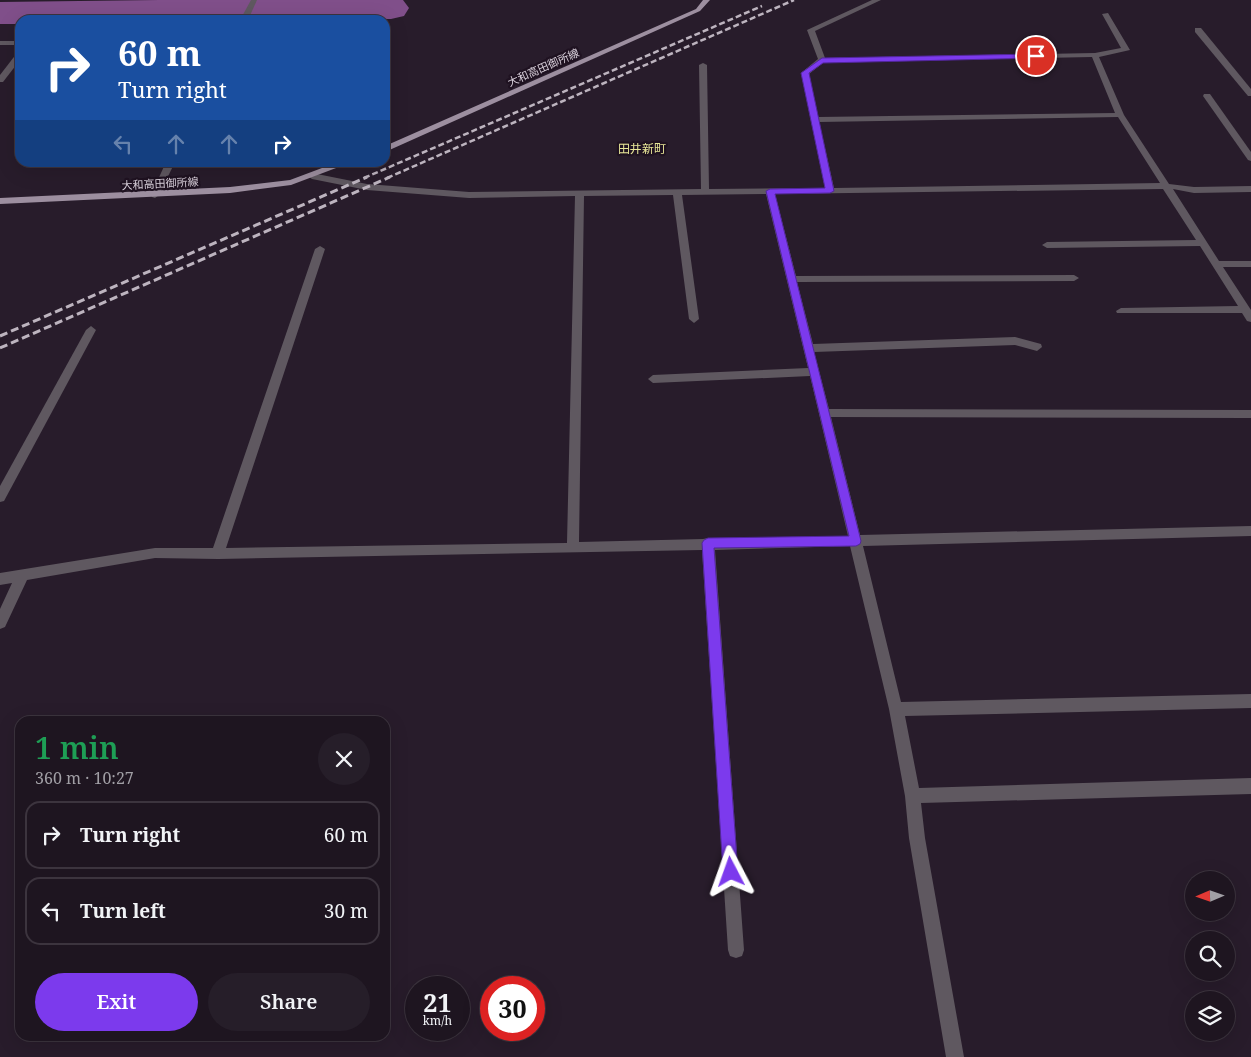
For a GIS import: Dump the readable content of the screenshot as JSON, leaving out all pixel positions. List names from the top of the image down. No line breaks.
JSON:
{"streets":{"main road":["大和高田御所線"]},"districts":["田井新町"],"north":"left","page":{"turn":["60 m","Turn right"],"heading":["1 min","360 m · 10:27"],"list":[{"name":"Turn right","value":"60 m"},{"name":"Turn left","value":"30 m"}],"buttons":["Exit","Share"],"speed":"21 km/h","limit":"30"}}
